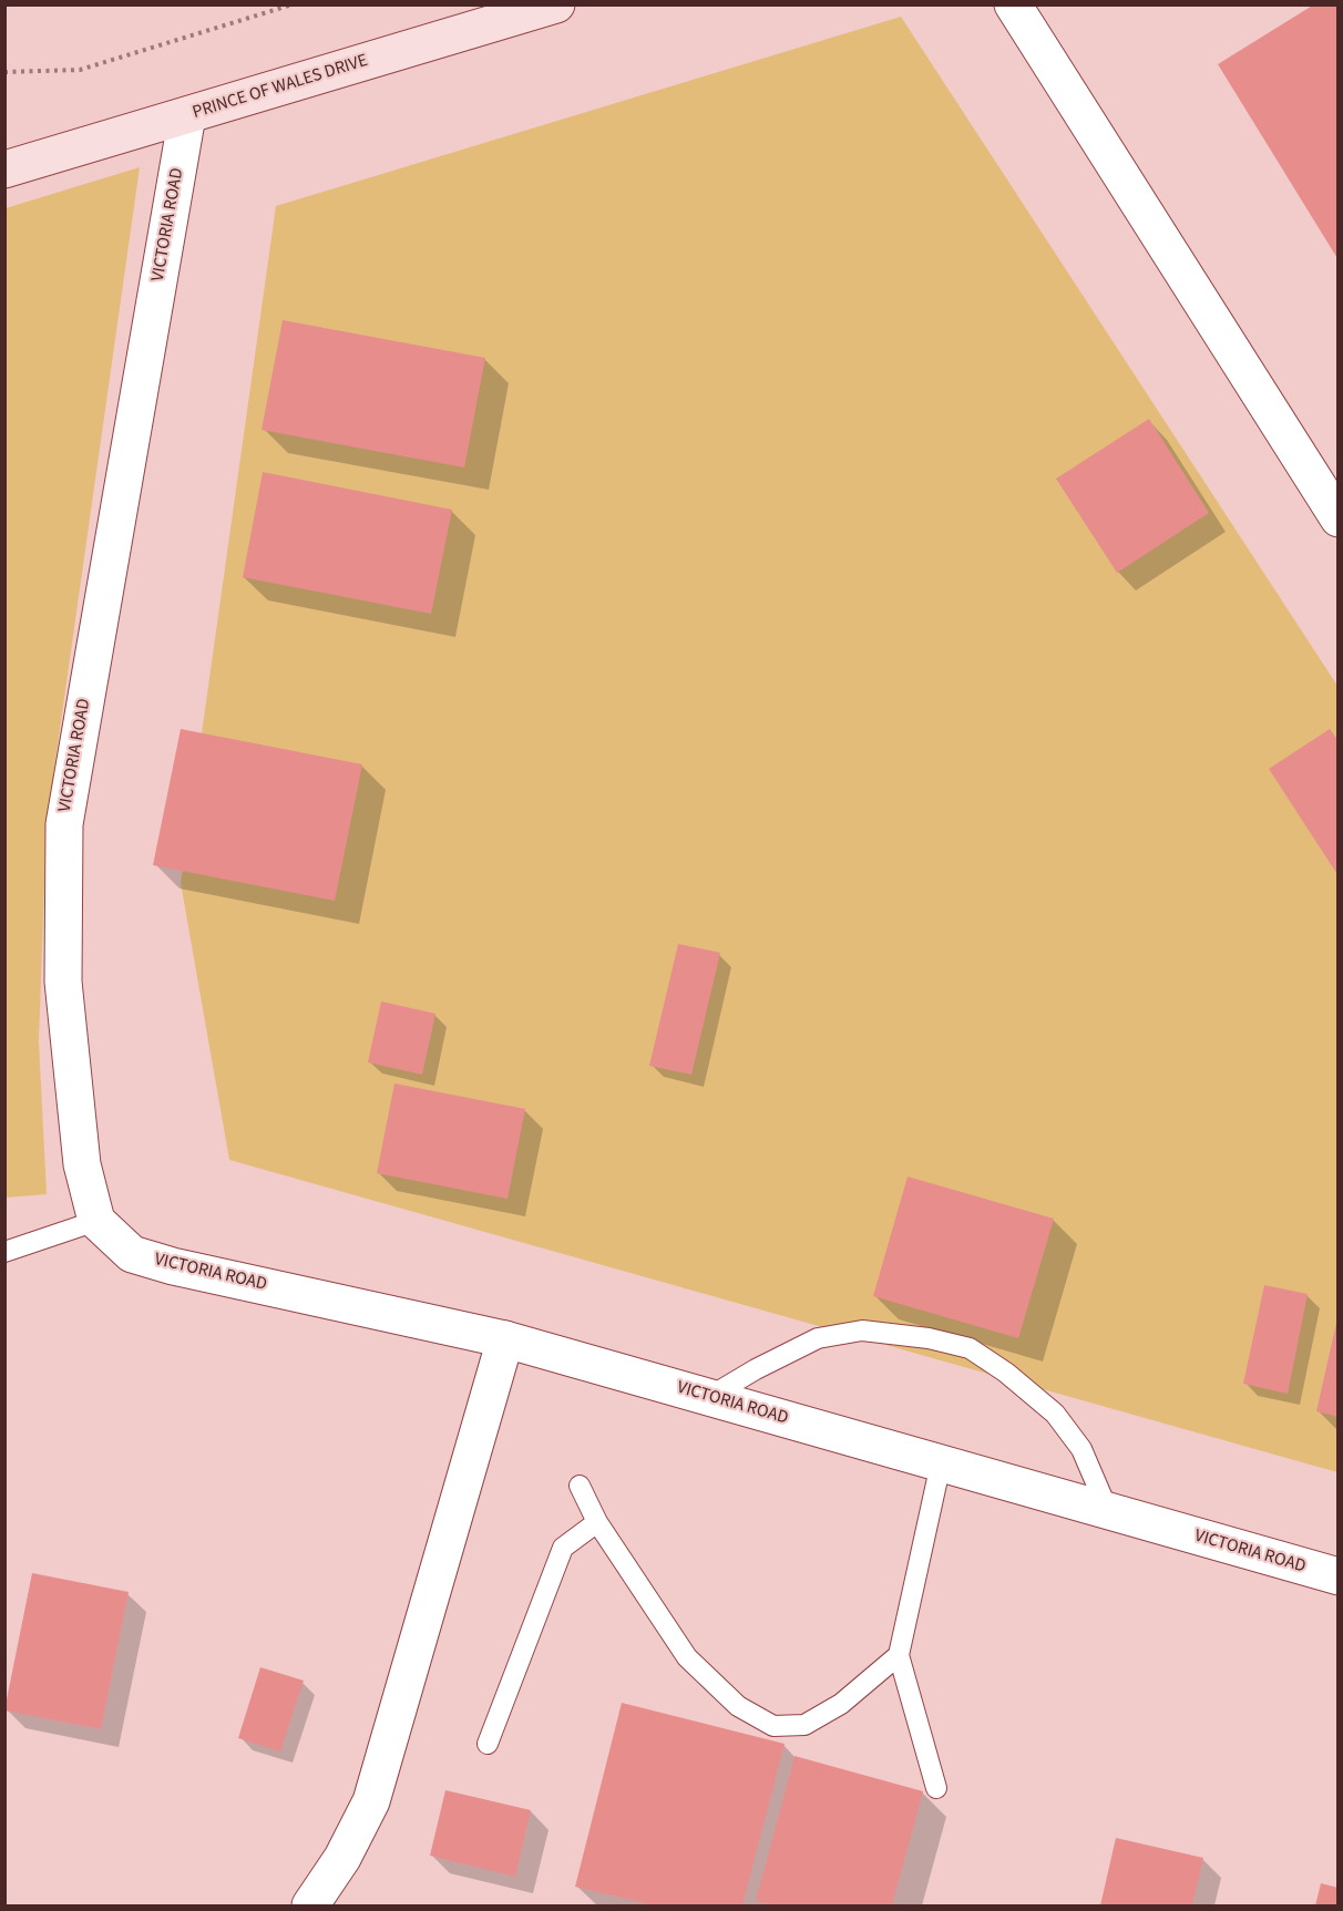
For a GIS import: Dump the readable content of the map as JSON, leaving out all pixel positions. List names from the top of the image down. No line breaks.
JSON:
{"streets":{"main road":["PRINCE OF WALES DRIVE"],"street":["VICTORIA ROAD"]},"crossings":[["PRINCE OF WALES DRIVE","VICTORIA ROAD"]]}
